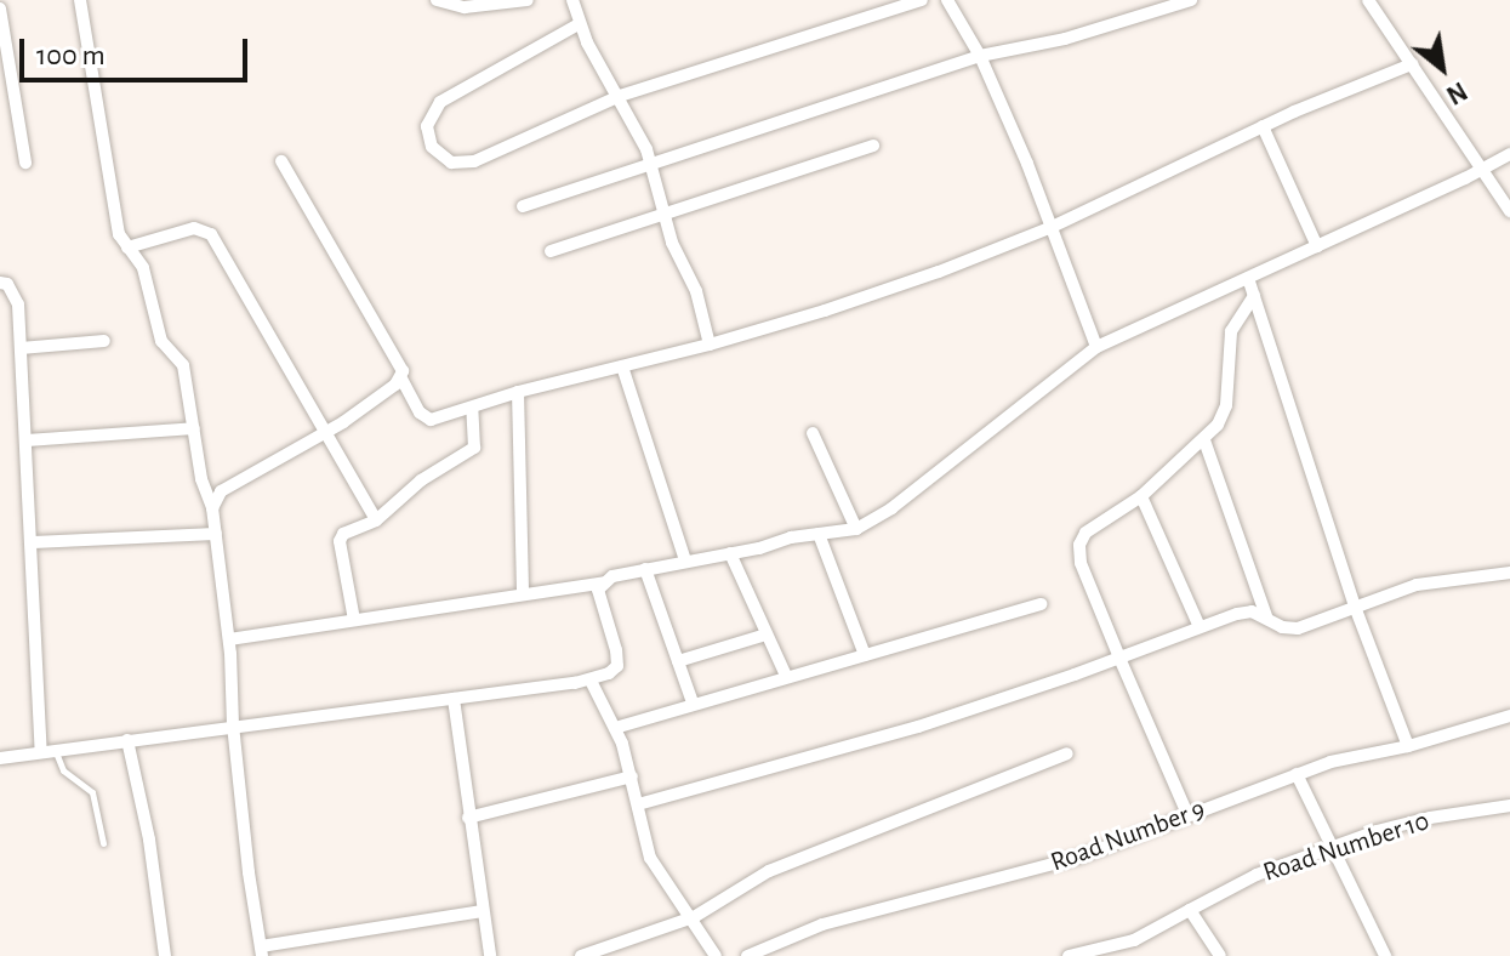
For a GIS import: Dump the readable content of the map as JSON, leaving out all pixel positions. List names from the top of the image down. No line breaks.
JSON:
{"streets":{"street":["Road Number 9","Road Number 10"]},"scale_bar":"100 m","north":"bottom right"}
